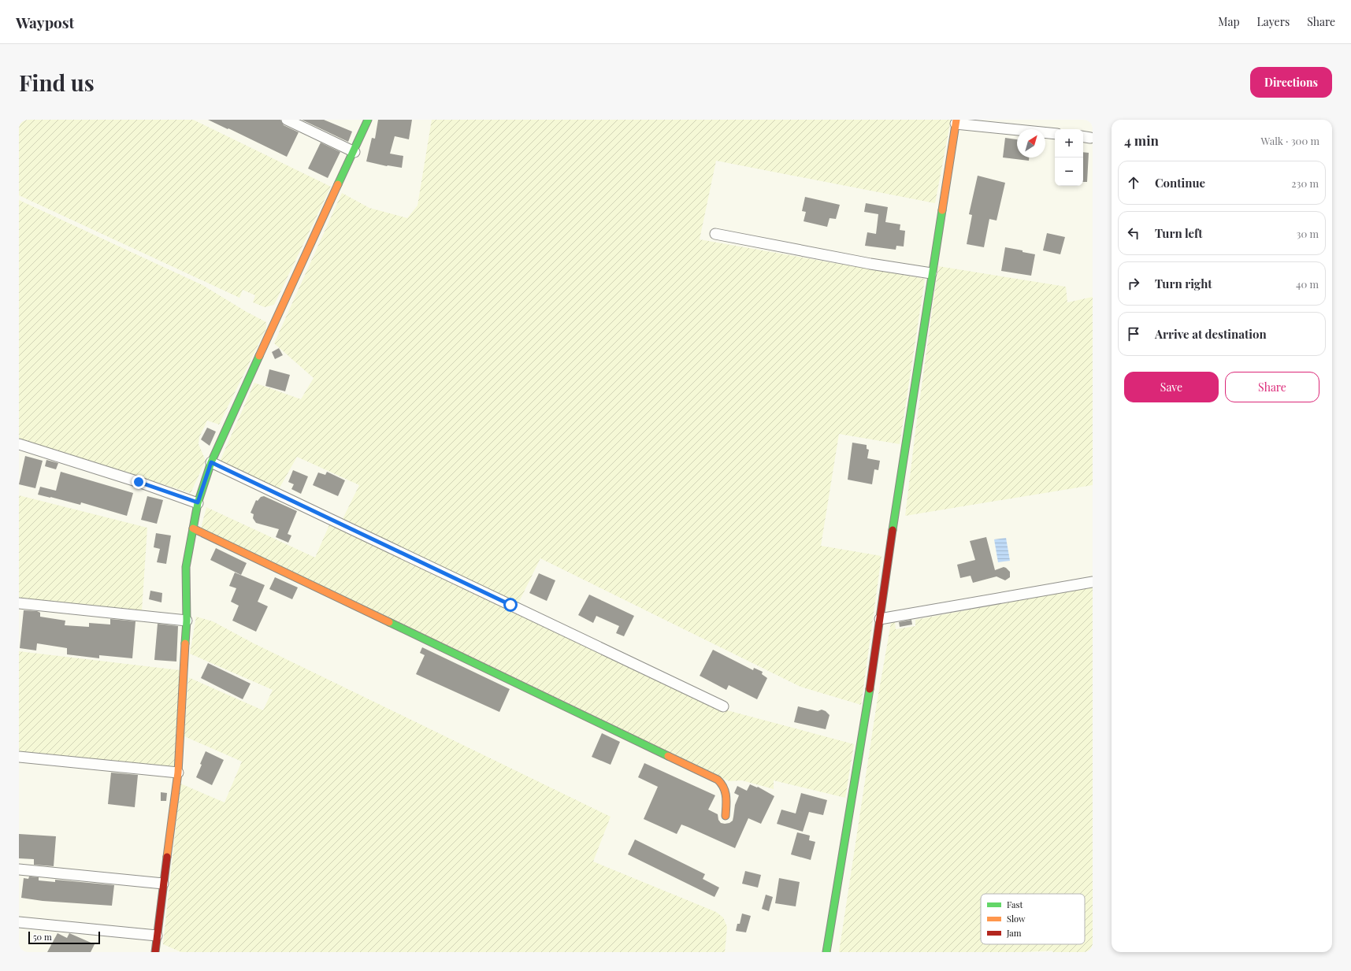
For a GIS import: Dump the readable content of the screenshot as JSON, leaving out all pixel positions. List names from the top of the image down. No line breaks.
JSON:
{"legend":["Fast","Slow","Jam"],"scale_bar":"50 m","north":"top right","page":{"header":"Waypost","nav":["Map","Layers","Share"],"buttons":["Directions",["Save","Share"]],"title":"Find us","heading":["4 min","Walk · 300 m"],"map_buttons":["+","−"],"list":[["Continue","230 m"],["Turn left","30 m"],["Turn right","40 m"],"Arrive at destination"],"scale":"50 m"}}
